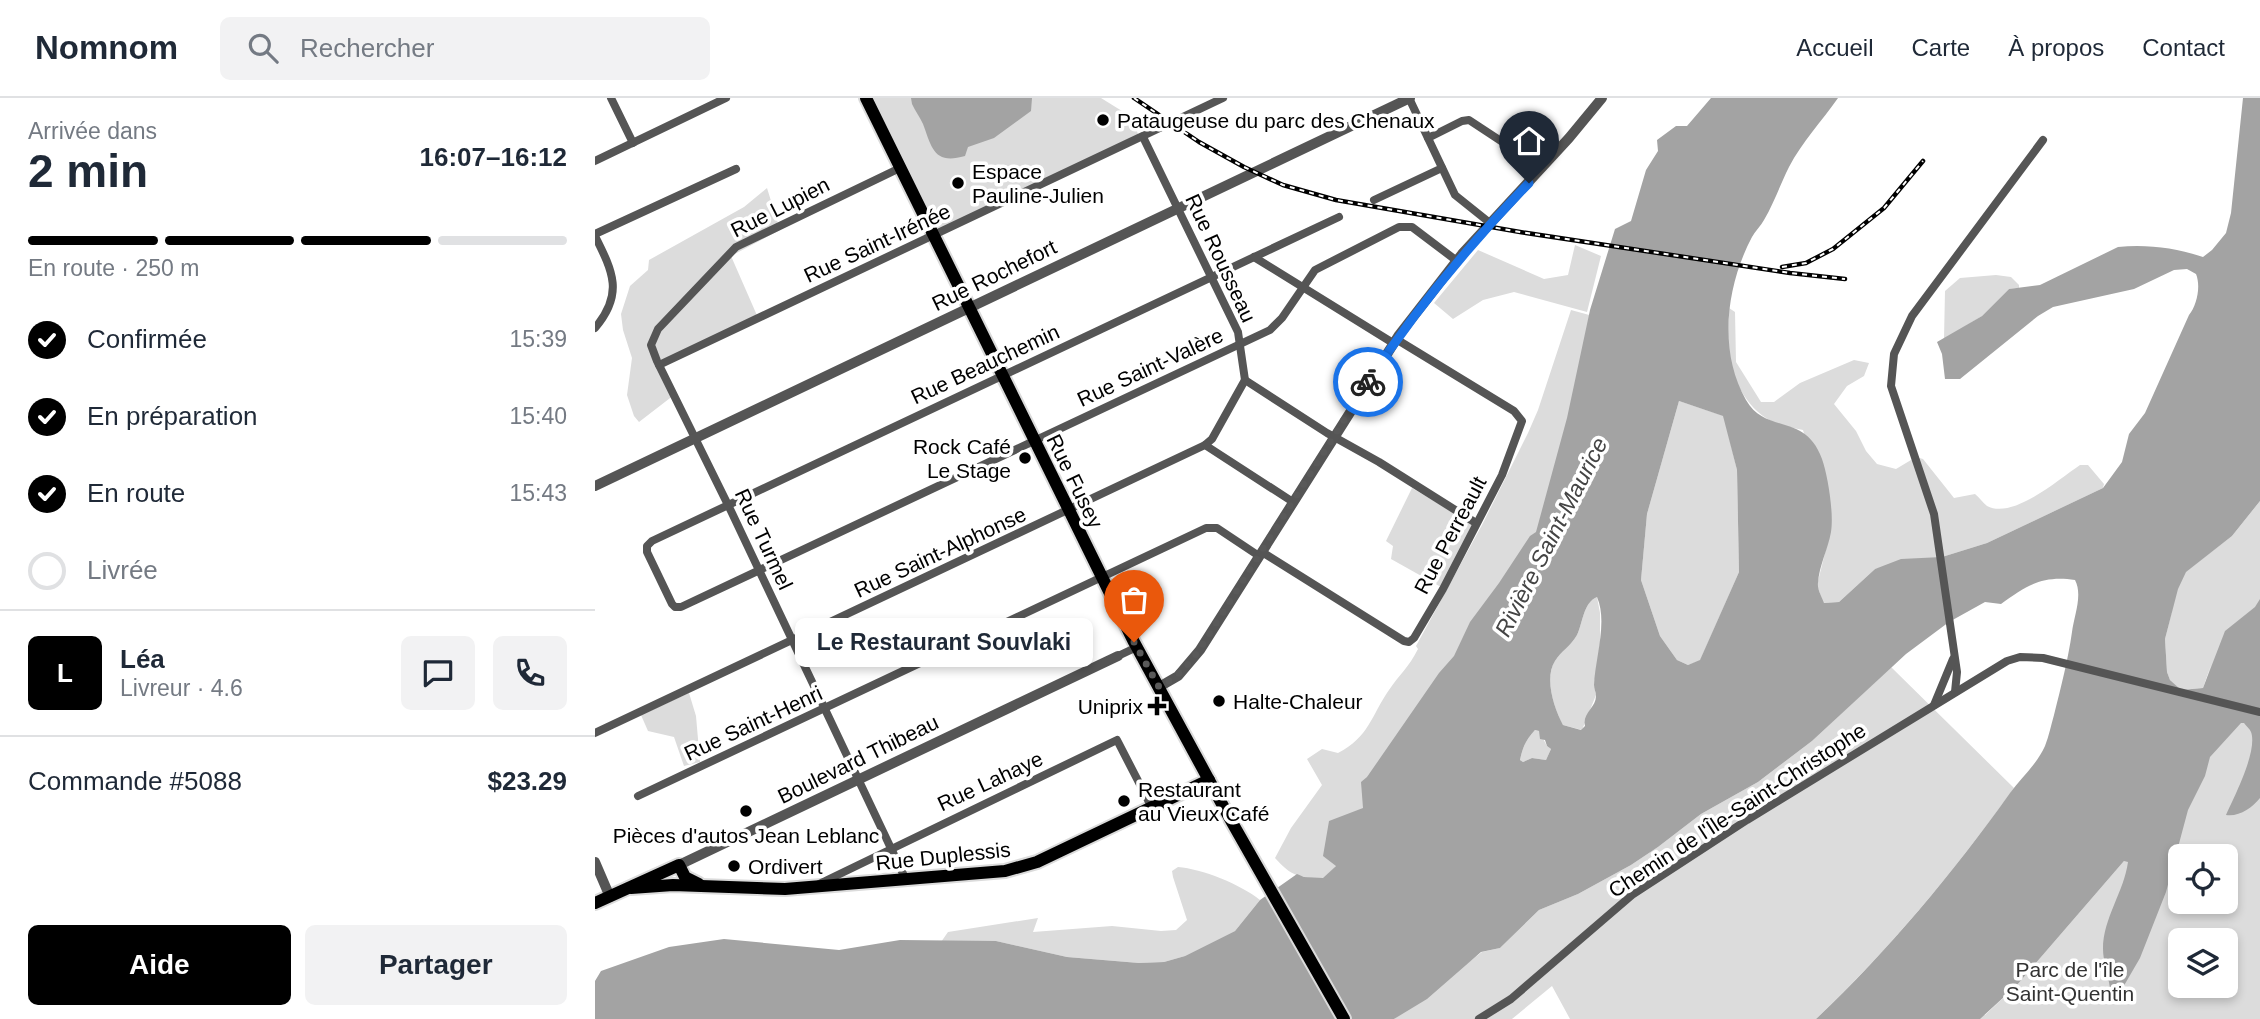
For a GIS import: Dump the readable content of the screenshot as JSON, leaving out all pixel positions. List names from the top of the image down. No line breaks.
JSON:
{"streets":{"main road":["Rue Fusey","Boulevard Thibeau","Rue Duplessis"],"street":["Rue Lupien","Rue Saint-Irénée","Rue Rousseau","Rue Rochefort","Rue Beauchemin","Rue Saint-Valère","Rue Perreault","Rue Turmel","Rue Saint-Alphonse","Rue Saint-Henri","Rue Lahaye","Chemin de l'Île-Saint-Christophe"]},"crossings":[["Rue Lupien","Rue Saint-Irénée"],["Rue Lupien","Rue Fusey"],["Rue Lupien","Rue Turmel"],["Rue Saint-Irénée","Rue Rousseau"],["Rue Saint-Irénée","Rue Fusey"],["Rue Saint-Irénée","Rue Turmel"],["Rue Rousseau","Rue Rochefort"],["Rue Rousseau","Rue Beauchemin"],["Rue Rousseau","Rue Saint-Valère"],["Rue Rochefort","Rue Fusey"],["Rue Rochefort","Rue Turmel"],["Rue Beauchemin","Rue Saint-Valère"],["Rue Beauchemin","Rue Fusey"],["Rue Beauchemin","Rue Turmel"],["Rue Saint-Valère","Rue Fusey"],["Rue Saint-Valère","Rue Turmel"],["Rue Fusey","Rue Saint-Alphonse"],["Rue Fusey","Rue Saint-Henri"],["Rue Fusey","Boulevard Thibeau"],["Rue Fusey","Rue Duplessis"],["Rue Perreault","Rue Saint-Henri"],["Rue Turmel","Rue Saint-Alphonse"],["Rue Turmel","Rue Saint-Henri"],["Rue Turmel","Boulevard Thibeau"],["Rue Turmel","Rue Lahaye"],["Rue Turmel","Rue Duplessis"],["Boulevard Thibeau","Rue Duplessis"],["Rue Lahaye","Rue Duplessis"]],"water":["Rivière Saint-Maurice"],"parks":["Parc de l'île Saint-Quentin"],"places":{"other":["Pataugeuse du parc des Chenaux","Espace Pauline-Julien","Rock Café Le Stage","Le Restaurant Souvlaki","Halte-Chaleur","Restaurant au Vieux Café","Pièces d'autos Jean Leblanc","Ordivert"],"health":["Uniprix"]},"page":{"header":"Nomnom","search":"Rechercher","nav":["Accueil","Carte","À propos","Contact"],"heading":["2 min","Arrivée dans","16:07–16:12"],"panel":["Léa","Livreur · 4.6","Commande #5088","$23.29"],"bar":"En route · 250 m","list":[["Confirmée","15:39"],["En préparation","15:40"],["En route","15:43"],"Livrée"],"bubble":"Le Restaurant Souvlaki","round":"L","buttons":["Aide","Partager"]}}
